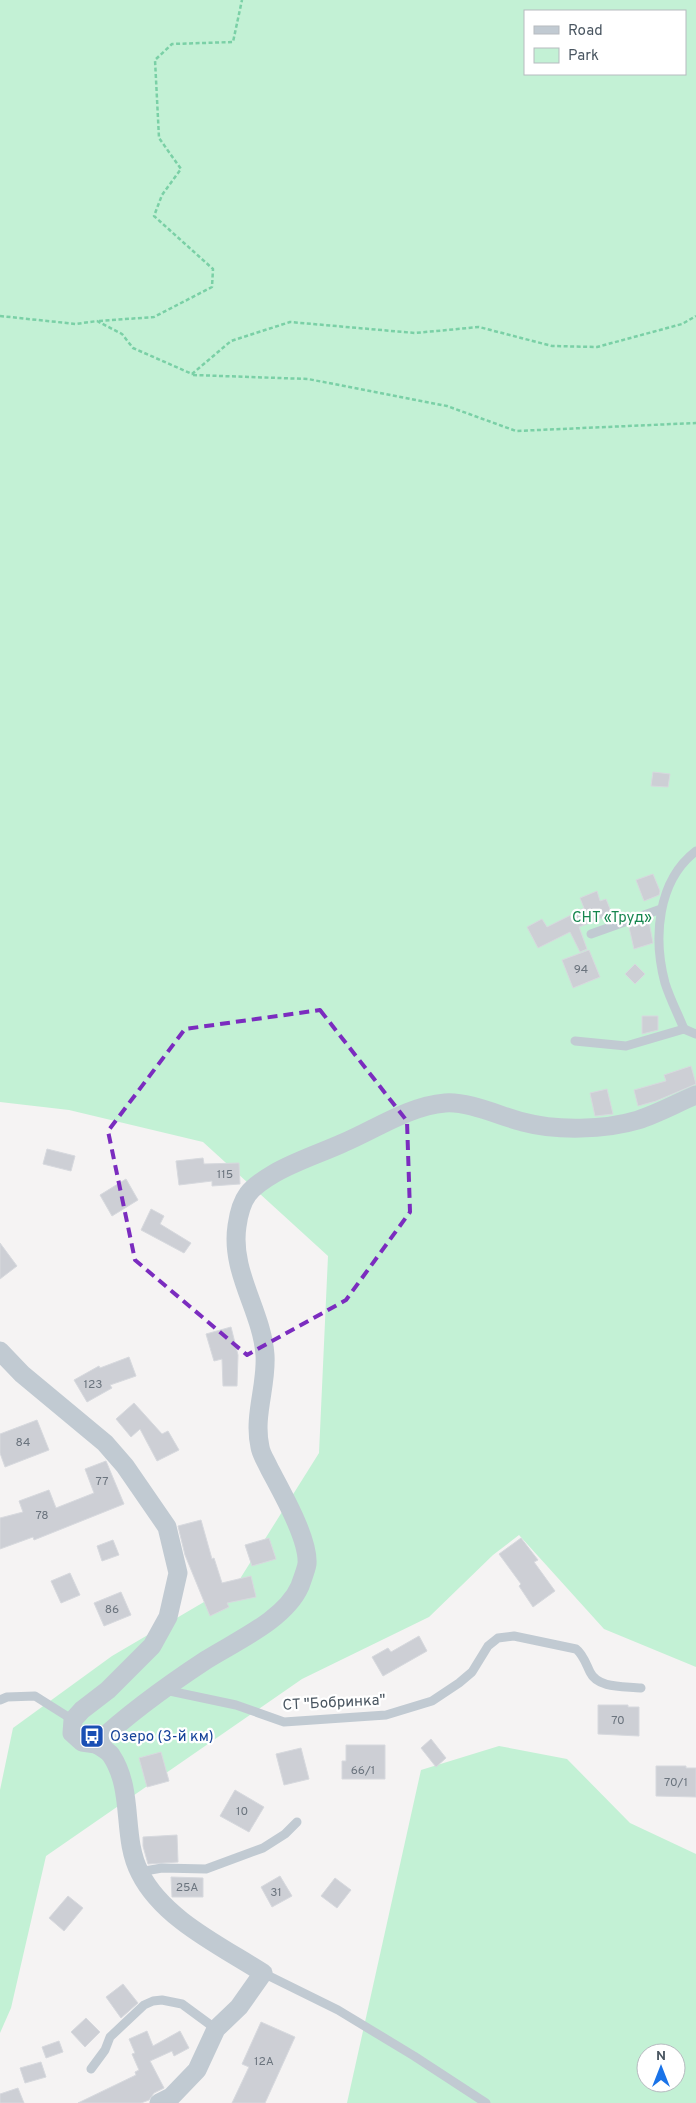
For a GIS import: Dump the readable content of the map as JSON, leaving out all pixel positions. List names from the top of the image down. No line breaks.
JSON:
{"streets":{"lane":["СТ \"Бобринка\""]},"parks":["СНТ «Труд»"],"places":{"bus stop":["Озеро (3-й км)"]},"house_numbers":["94","115","123","84","77","78","86","70","66/1","70/1","10","25А","31","12А"],"legend":["Road","Park"],"north":"top"}
